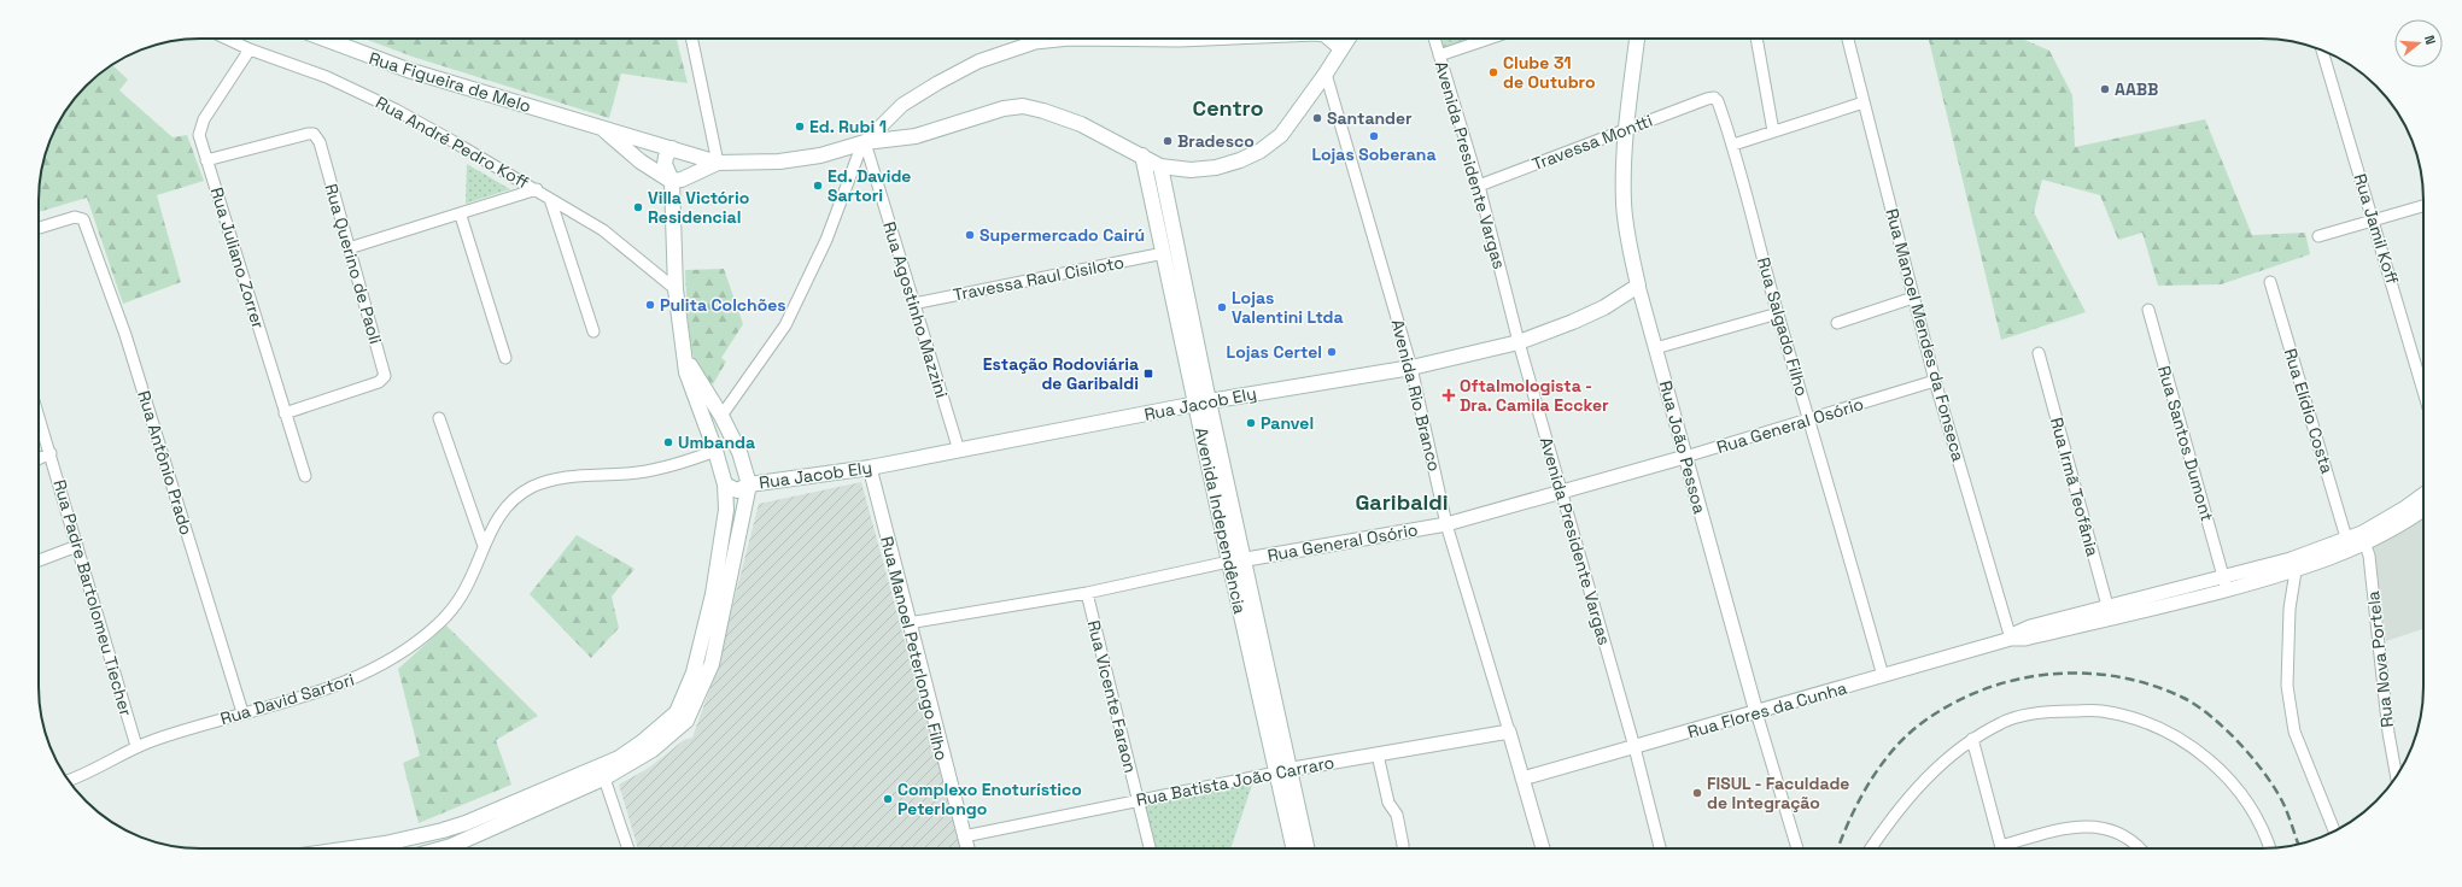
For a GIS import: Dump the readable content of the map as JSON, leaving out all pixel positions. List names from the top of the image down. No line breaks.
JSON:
{"streets":{"main road":["Rua Figueira de Melo","Rua Jacob Ely","Rua João Pessoa","Avenida Independência"],"street":["Rua André Pedro Koff","Travessa Montti","Avenida Presidente Vargas","Rua Jamil Koff","Rua Juliano Zorrer","Rua Querino de Paoli","Travessa Raul Cisiloto","Rua Agostinho Mazzini","Rua Salgado Filho","Rua Manoel Mendes da Fonseca","Avenida Rio Branco","Rua Elídio Costa","Rua General Osório","Rua Santos Dumont","Rua Antônio Prado","Rua Irmã Teofânia","Rua Padre Bartolomeu Tiecher","Rua Manoel Peterlongo Filho","Rua Nova Portela","Rua Vicente Faraon","Rua David Sartori","Rua Flores da Cunha","Rua Batista João Carraro"]},"crossings":[["Rua André Pedro Koff","Rua Juliano Zorrer"],["Travessa Montti","Avenida Presidente Vargas"],["Travessa Montti","Rua Salgado Filho"],["Travessa Montti","Rua João Pessoa"],["Avenida Presidente Vargas","Rua Jacob Ely"],["Avenida Presidente Vargas","Rua General Osório"],["Avenida Presidente Vargas","Rua Flores da Cunha"],["Rua Juliano Zorrer","Rua Querino de Paoli"],["Travessa Raul Cisiloto","Rua Agostinho Mazzini"],["Travessa Raul Cisiloto","Avenida Independência"],["Rua Agostinho Mazzini","Rua Jacob Ely"],["Rua Salgado Filho","Rua General Osório"],["Rua Salgado Filho","Rua Flores da Cunha"],["Rua Manoel Mendes da Fonseca","Rua General Osório"],["Rua Manoel Mendes da Fonseca","Rua Flores da Cunha"],["Avenida Rio Branco","Rua Jacob Ely"],["Avenida Rio Branco","Rua General Osório"],["Avenida Rio Branco","Rua Flores da Cunha"],["Avenida Rio Branco","Rua Batista João Carraro"],["Rua Jacob Ely","Rua João Pessoa"],["Rua Jacob Ely","Avenida Independência"],["Rua Jacob Ely","Rua Manoel Peterlongo Filho"],["Rua General Osório","Rua João Pessoa"],["Rua General Osório","Avenida Independência"],["Rua General Osório","Rua Manoel Peterlongo Filho"],["Rua General Osório","Rua Vicente Faraon"],["Rua João Pessoa","Rua Flores da Cunha"],["Rua Antônio Prado","Rua David Sartori"],["Rua Irmã Teofânia","Rua Flores da Cunha"],["Avenida Independência","Rua Batista João Carraro"],["Rua Padre Bartolomeu Tiecher","Rua David Sartori"],["Rua Manoel Peterlongo Filho","Rua Batista João Carraro"],["Rua Vicente Faraon","Rua Batista João Carraro"]],"districts":["Centro","Garibaldi"],"places":{"other":["Clube 31 de Outubro","AABB","Santander","Ed. Rubi 1","Lojas Soberana","Bradesco","Ed. Davide Sartori","Villa Victório Residencial","Supermercado Cairú","Pulita Colchões","Lojas Valentini Ltda","Lojas Certel","Panvel","Umbanda","FISUL - Faculdade de Integração","Complexo Enoturístico Peterlongo"],"transit":["Estação Rodoviária de Garibaldi"],"health":["Oftalmologista - Dra. Camila Eccker"]},"north":"right"}
